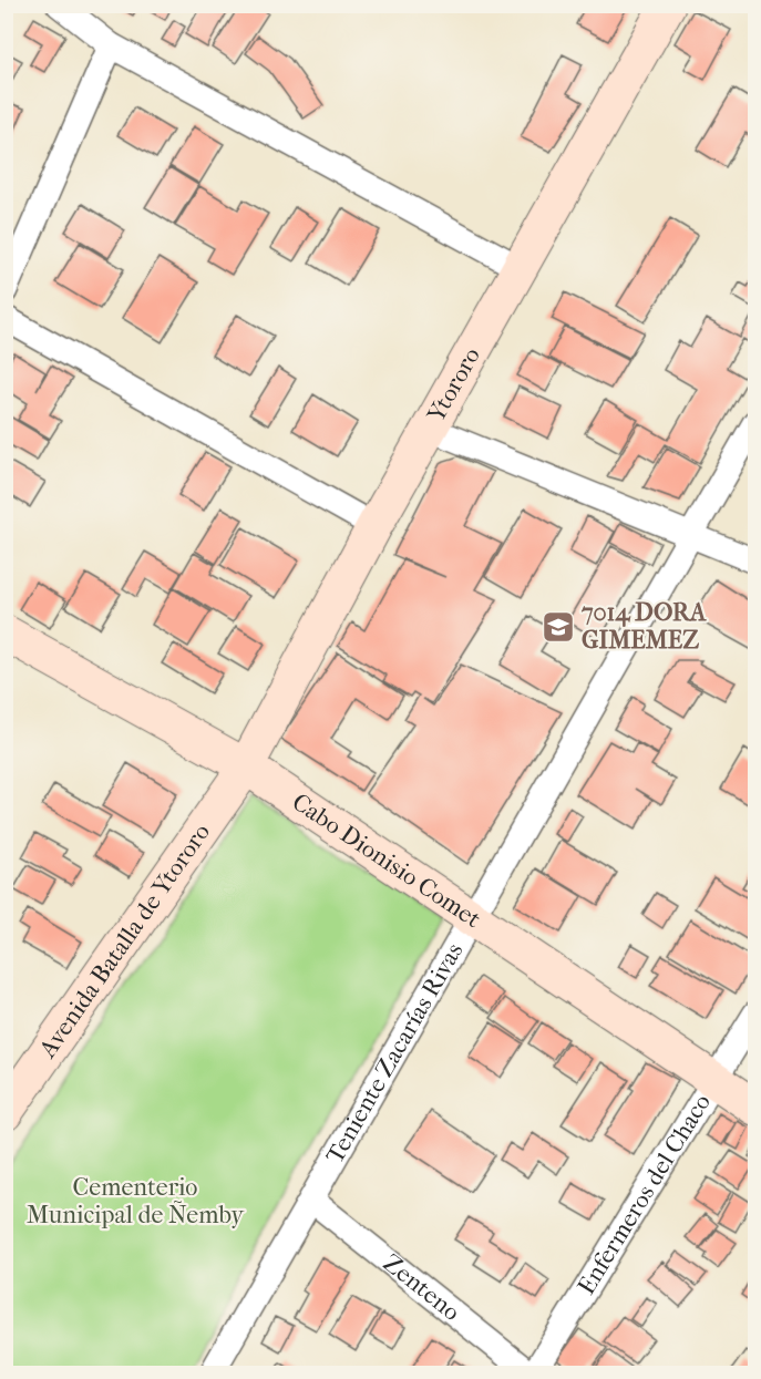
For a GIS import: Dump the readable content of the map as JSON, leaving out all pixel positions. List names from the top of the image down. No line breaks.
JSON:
{"streets":{"street":["Ytororo","Cabo Dionisio Comet","Avenida Batalla de Ytororo","Teniente Zacarías Rivas","Enfermeros del Chaco","Zenteno"]},"crossings":[["Ytororo","Cabo Dionisio Comet"],["Ytororo","Avenida Batalla de Ytororo"],["Cabo Dionisio Comet","Avenida Batalla de Ytororo"],["Cabo Dionisio Comet","Teniente Zacarías Rivas"],["Cabo Dionisio Comet","Enfermeros del Chaco"],["Teniente Zacarías Rivas","Zenteno"],["Enfermeros del Chaco","Zenteno"]],"parks":["Cementerio Municipal de Ñemby"],"places":{"school or university":["7014 DORA GIMEMEZ"]}}
